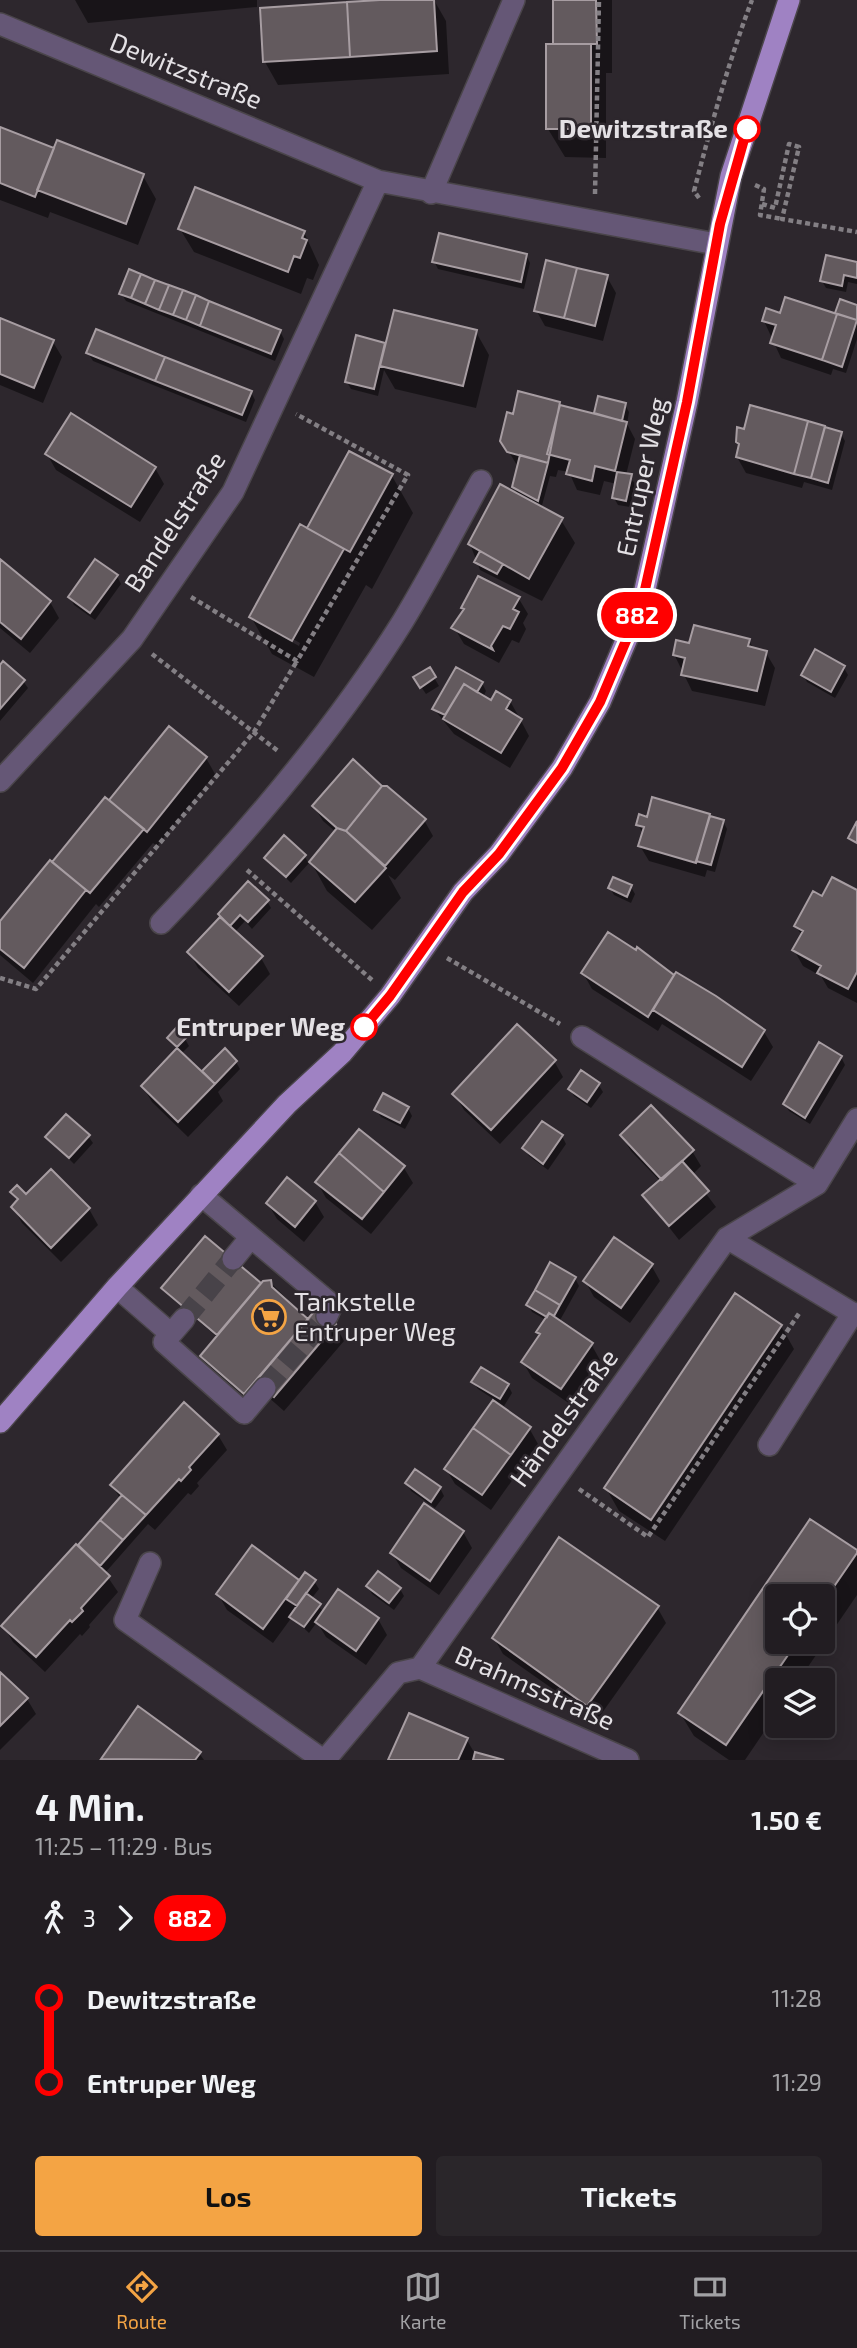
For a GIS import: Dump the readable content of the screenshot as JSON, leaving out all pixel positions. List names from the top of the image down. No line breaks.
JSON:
{"streets":{"main road":["Entruper Weg"],"street":["Dewitzstraße","Bandelstraße","Händelstraße","Brahmsstraße"]},"crossings":[["Dewitzstraße","Entruper Weg"],["Dewitzstraße","Bandelstraße"],["Händelstraße","Brahmsstraße"]],"places":{"other":["Dewitzstraße","Entruper Weg"],"supermarket":["Tankstelle Entruper Weg"]},"lines":["bus line 882"],"page":{"on_map":"882","heading":["4 Min.","11:25 – 11:29 · Bus","1.50 €"],"legs":["3","882"],"list":[{"name":"Dewitzstraße","value":"11:28"},{"name":"Entruper Weg","value":"11:29"}],"buttons":["Los","Tickets"],"tabs":["Route","Karte","Tickets"]}}
